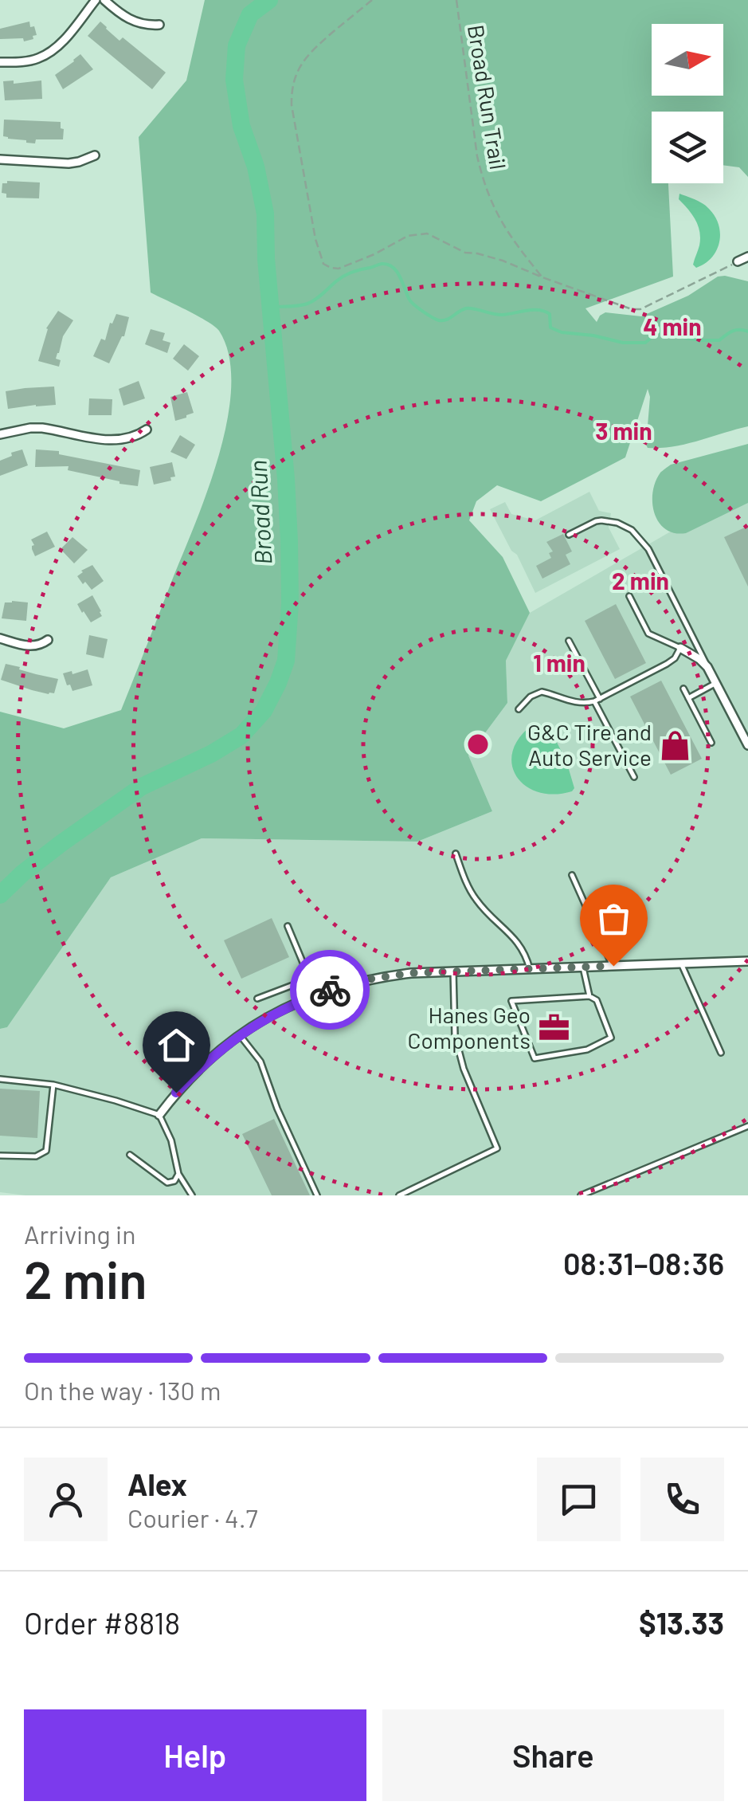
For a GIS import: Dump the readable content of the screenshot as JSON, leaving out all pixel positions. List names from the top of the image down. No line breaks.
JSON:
{"streets":{"path":["Broad Run Trail"]},"water":["Broad Run"],"places":{"shop":["G&C Tire and Auto Service"],"office":["Hanes Geo Components"]},"north":"right","page":{"heading":["2 min","Arriving in","08:31–08:36"],"panel":["Alex","Courier · 4.7","Order #8818","$13.33"],"bar":"On the way · 130 m","buttons":["Help","Share"]},"rings":["4 min","3 min","2 min","1 min"]}
